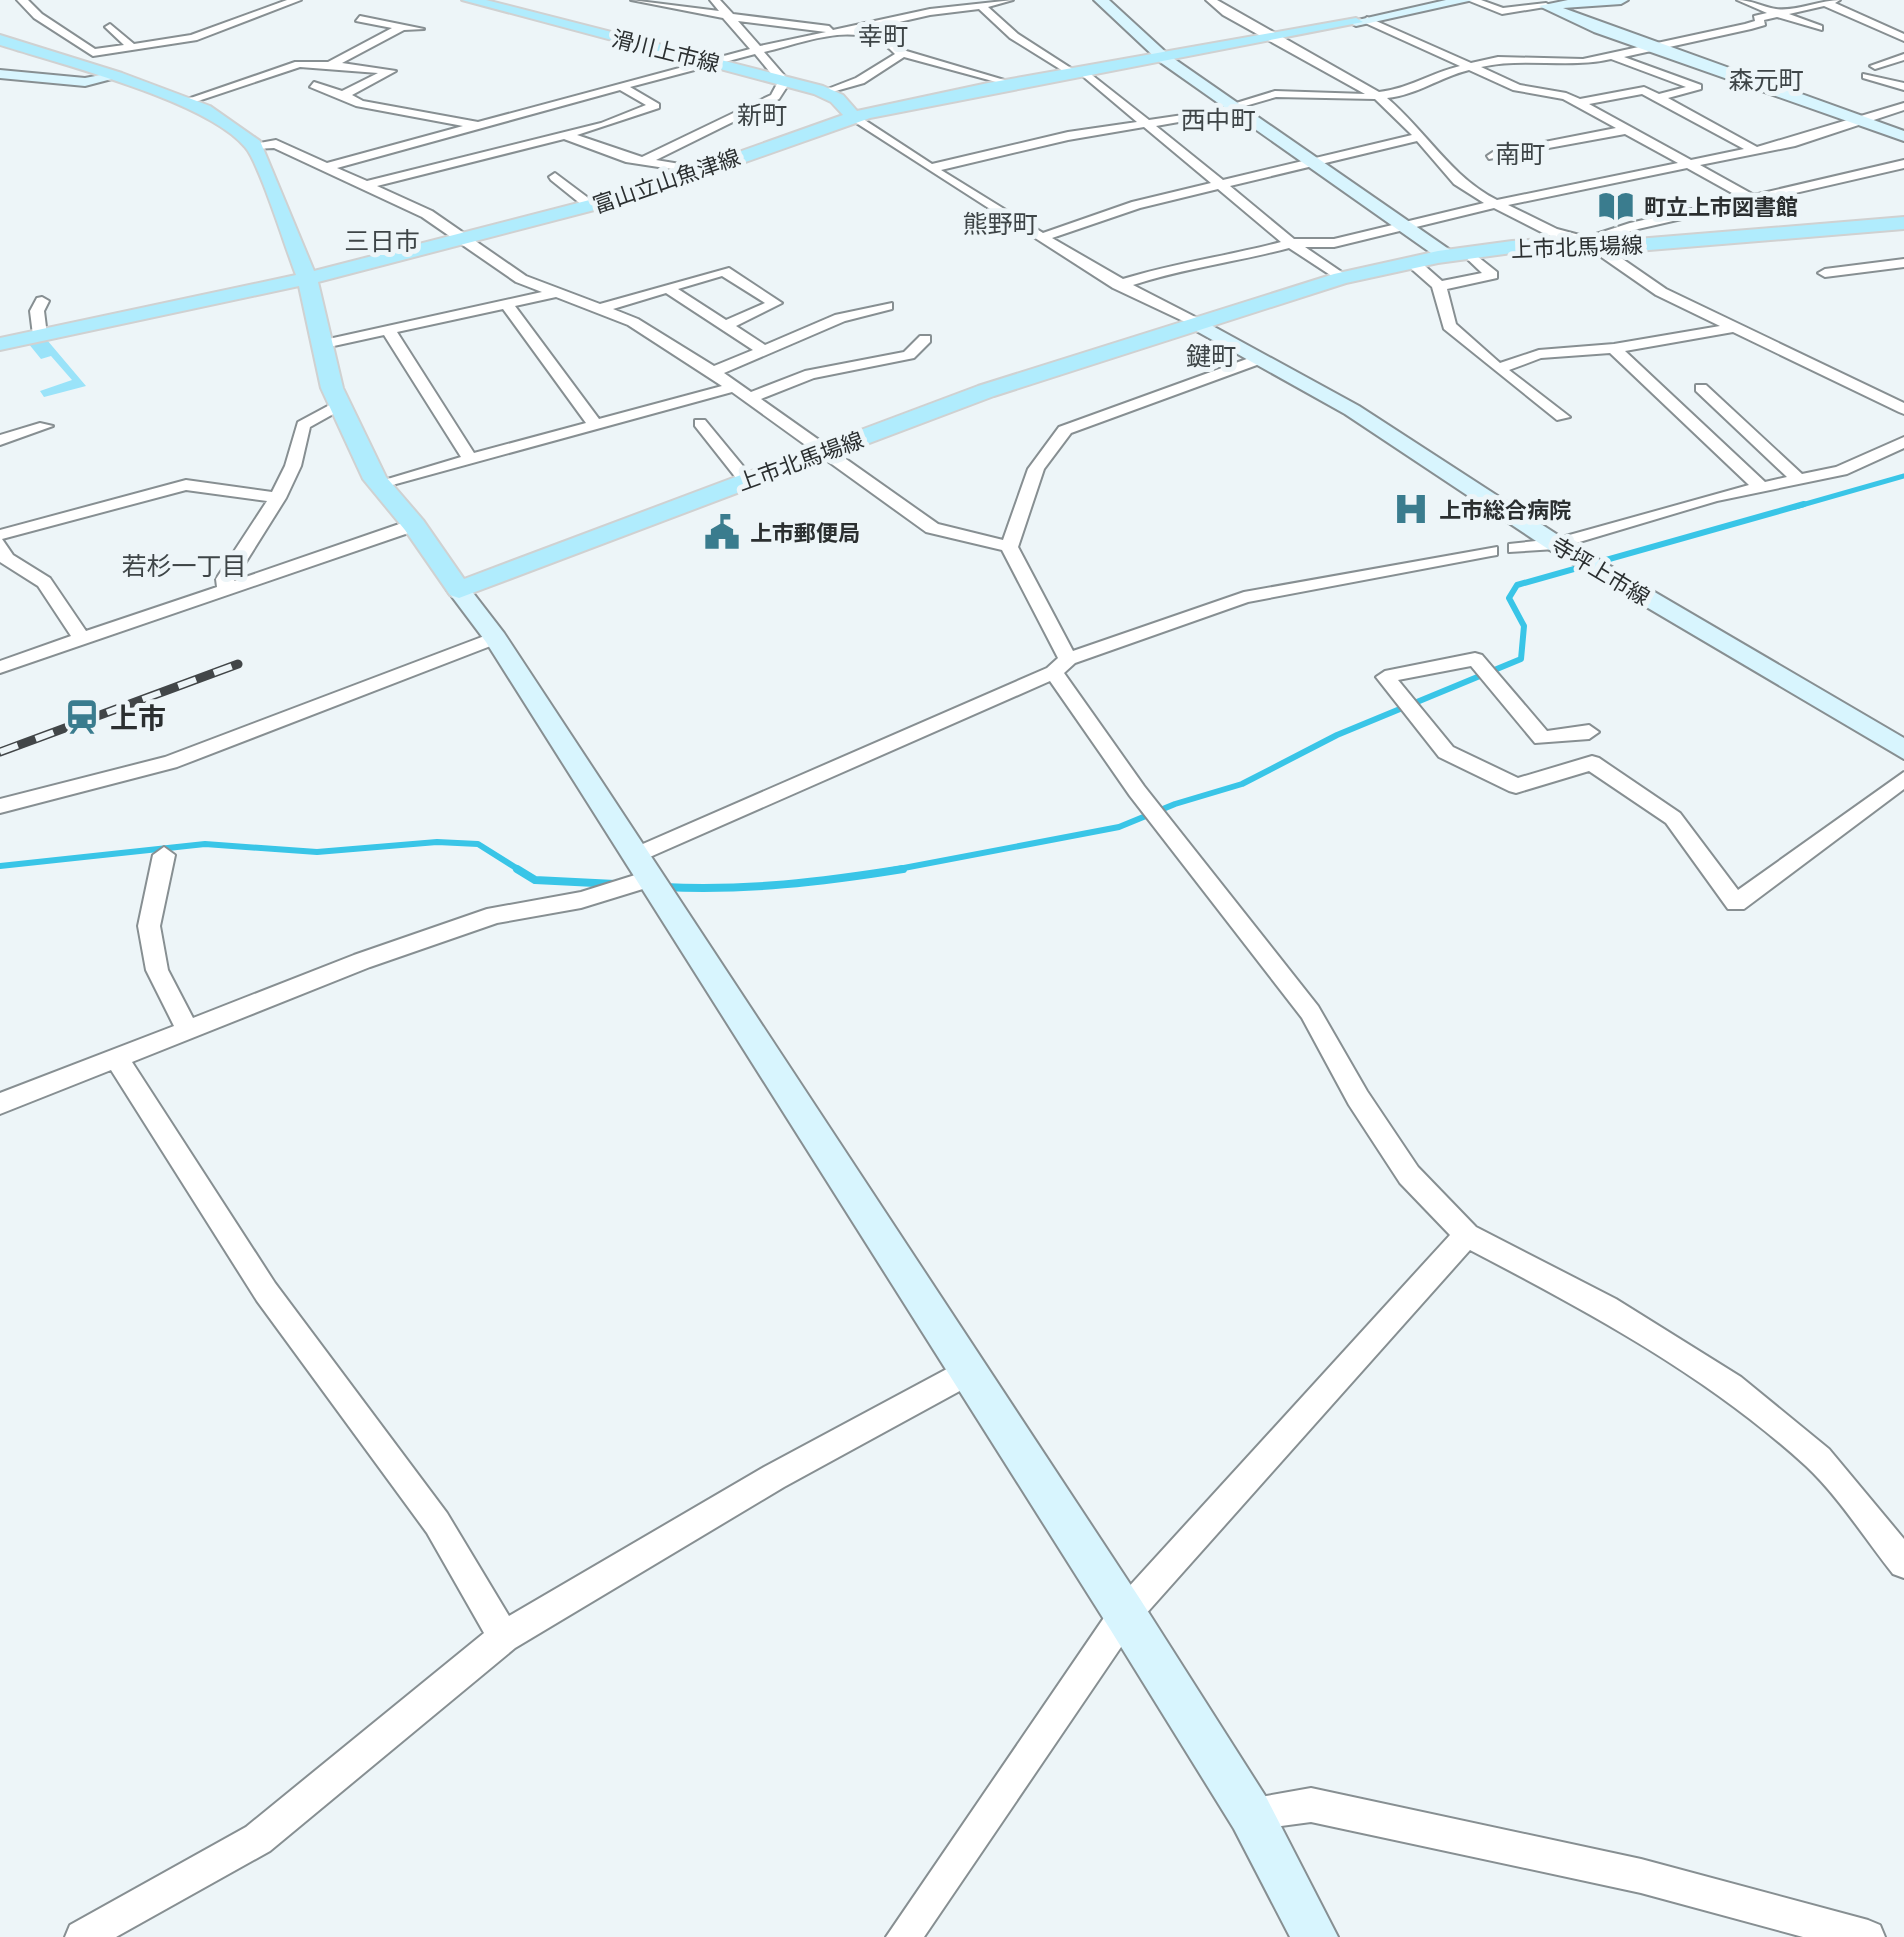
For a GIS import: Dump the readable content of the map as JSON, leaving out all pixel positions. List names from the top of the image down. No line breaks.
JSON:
{"streets":{"main road":["滑川上市線","富山立山魚津線","上市北馬場線","寺坪上市線"]},"crossings":[["上市北馬場線","寺坪上市線"]],"districts":["幸町","森元町","新町","西中町","南町","熊野町","三日市","鍵町","若杉一丁目"],"places":{"library":["町立上市図書館"],"hospital":["上市総合病院"],"public building":["上市郵便局"],"station":["上市"]}}
